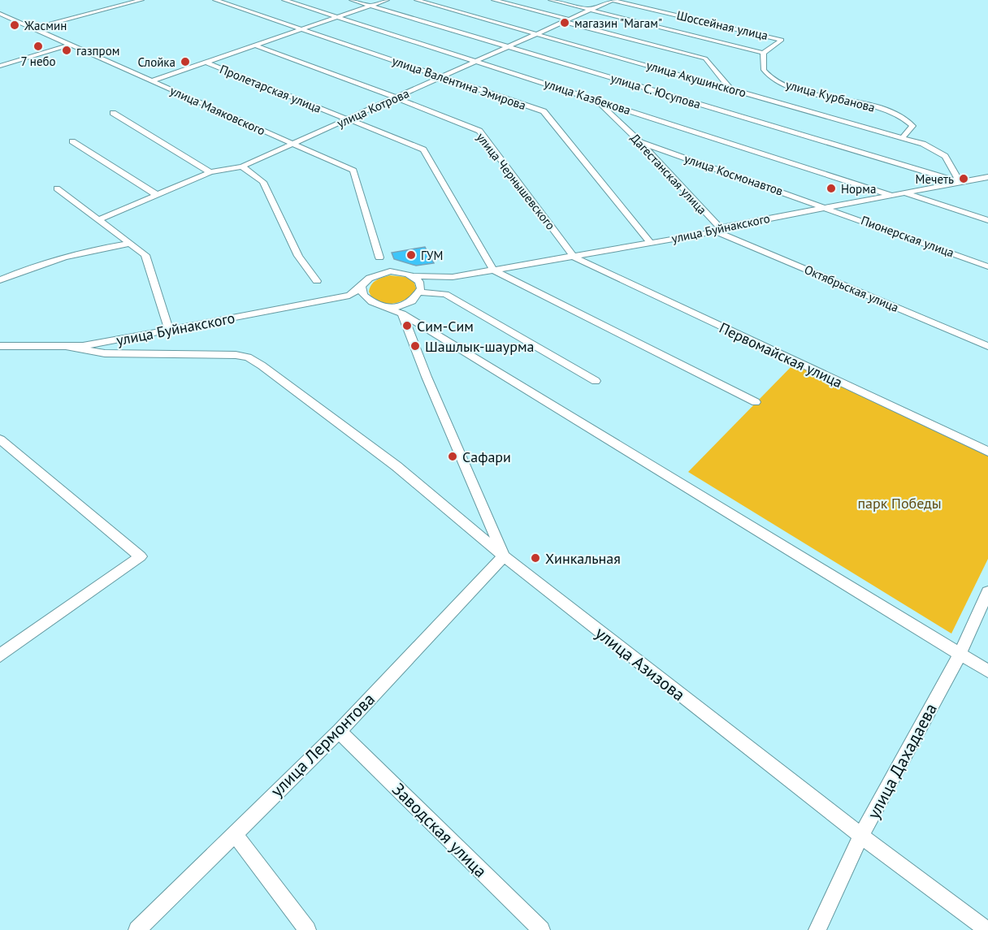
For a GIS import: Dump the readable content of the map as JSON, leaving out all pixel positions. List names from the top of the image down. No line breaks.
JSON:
{"streets":{"street":["Шоссейная улица","улица Акушинского","улица Валентина Эмирова","Пролетарская улица","улица С. Юсупова","улица Курбанова","улица Казбекова","улица Котрова","улица Маяковского","Дагестанская улица","улица Космонавтов","улица Чернышевского","улица Буйнакского","Пионерская улица","Октябрьская улица","Первомайская улица","улица Азизова","улица Лермонтова","улица Дахадаева","Заводская улица"]},"crossings":[["Шоссейная улица","улица Курбанова"],["Шоссейная улица","улица Котрова"],["улица Акушинского","улица С. Юсупова"],["улица Акушинского","улица Курбанова"],["улица Акушинского","улица Котрова"],["улица Акушинского","улица Буйнакского"],["улица Валентина Эмирова","улица Котрова"],["улица Валентина Эмирова","улица Буйнакского"],["Пролетарская улица","улица Котрова"],["Пролетарская улица","улица Буйнакского"],["улица С. Юсупова","улица Котрова"],["улица С. Юсупова","улица Буйнакского"],["улица Казбекова","улица Котрова"],["улица Казбекова","Дагестанская улица"],["улица Казбекова","улица Буйнакского"],["улица Котрова","улица Маяковского"],["улица Котрова","улица Чернышевского"],["Дагестанская улица","улица Космонавтов"],["Дагестанская улица","улица Буйнакского"],["Дагестанская улица","Октябрьская улица"],["улица Космонавтов","улица Буйнакского"],["улица Космонавтов","Пионерская улица"],["улица Чернышевского","улица Буйнакского"],["улица Чернышевского","Первомайская улица"],["улица Буйнакского","Пионерская улица"],["улица Буйнакского","Октябрьская улица"],["улица Буйнакского","Первомайская улица"],["улица Азизова","улица Лермонтова"],["улица Азизова","улица Дахадаева"],["улица Лермонтова","Заводская улица"]],"parks":["парк Победы"],"places":["магазин \"Магам\"","Жасмин","7 небо","газпром","Слойка","Мечеть","Норма","ГУМ","Сим-Сим","Шашлык-шаурма","Сафари","Хинкальная"]}
